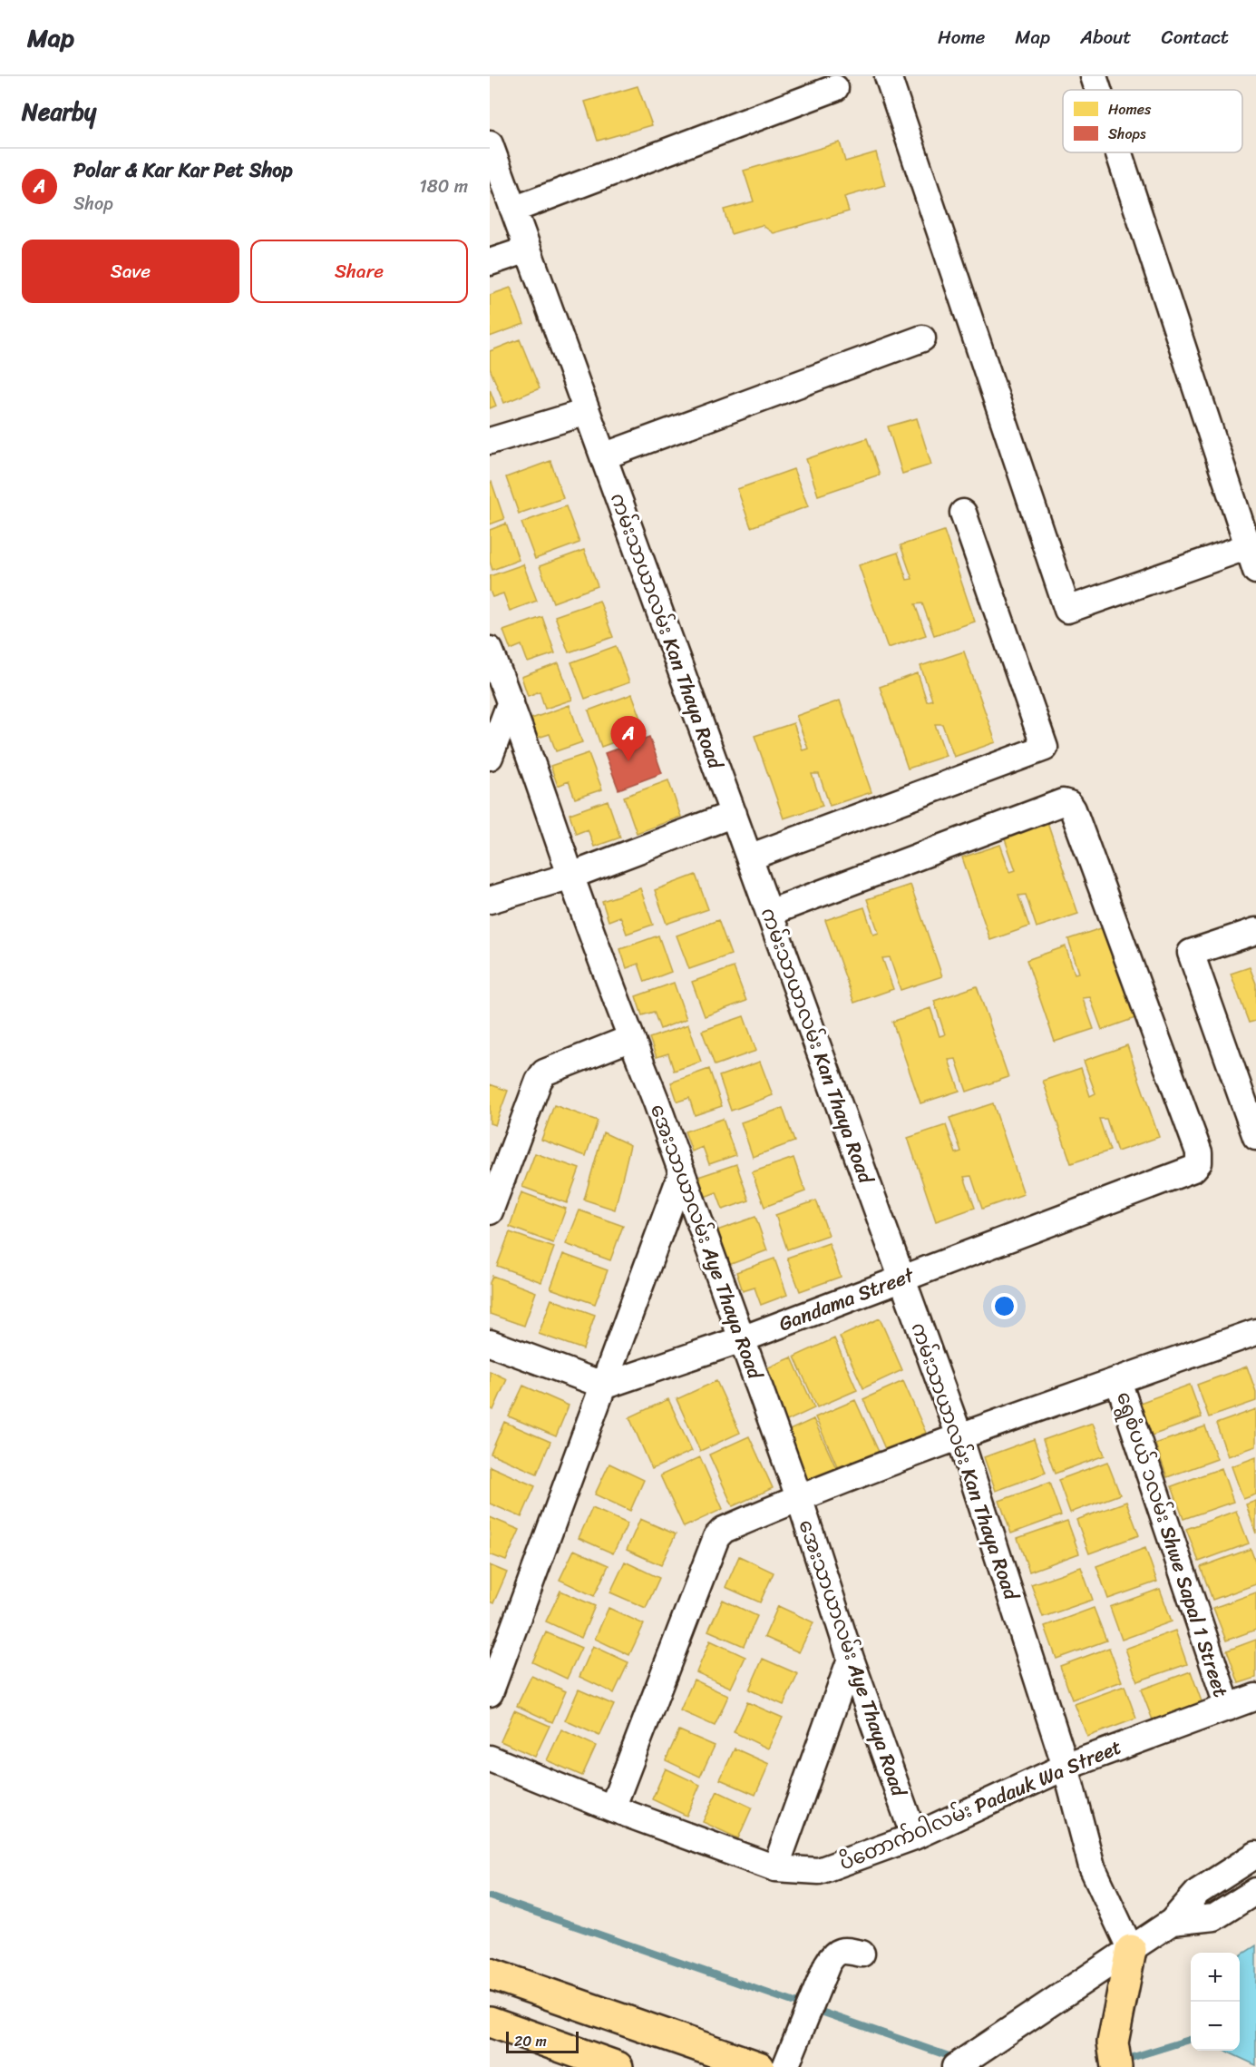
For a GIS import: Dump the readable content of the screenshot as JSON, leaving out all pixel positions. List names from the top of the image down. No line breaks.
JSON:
{"streets":{"street":["ကမ်းသာယာလမ်း Kan Thaya Road","အေးသာယာလမ်း Aye Thaya Road","Gandama Street","ရွေစံပယ် ၁လမ်း Shwe Sapal 1 Street","ပိတောက်ဝါလမ်း Padauk Wa Street"]},"crossings":[["ကမ်းသာယာလမ်း Kan Thaya Road","Gandama Street"],["ကမ်းသာယာလမ်း Kan Thaya Road","ပိတောက်ဝါလမ်း Padauk Wa Street"],["အေးသာယာလမ်း Aye Thaya Road","Gandama Street"],["အေးသာယာလမ်း Aye Thaya Road","ပိတောက်ဝါလမ်း Padauk Wa Street"],["ရွေစံပယ် ၁လမ်း Shwe Sapal 1 Street","ပိတောက်ဝါလမ်း Padauk Wa Street"]],"legend":["Homes","Shops"],"scale_bar":"20 m","page":{"header":"Map","nav":["Home","Map","About","Contact"],"heading":"Nearby","list":[{"mark":"A","name":"Polar & Kar Kar Pet Shop","note":"Shop","value":"180 m"}],"buttons":["Save","Share"],"pins":"A","map_buttons":["+","−"],"scale":"20 m"}}
